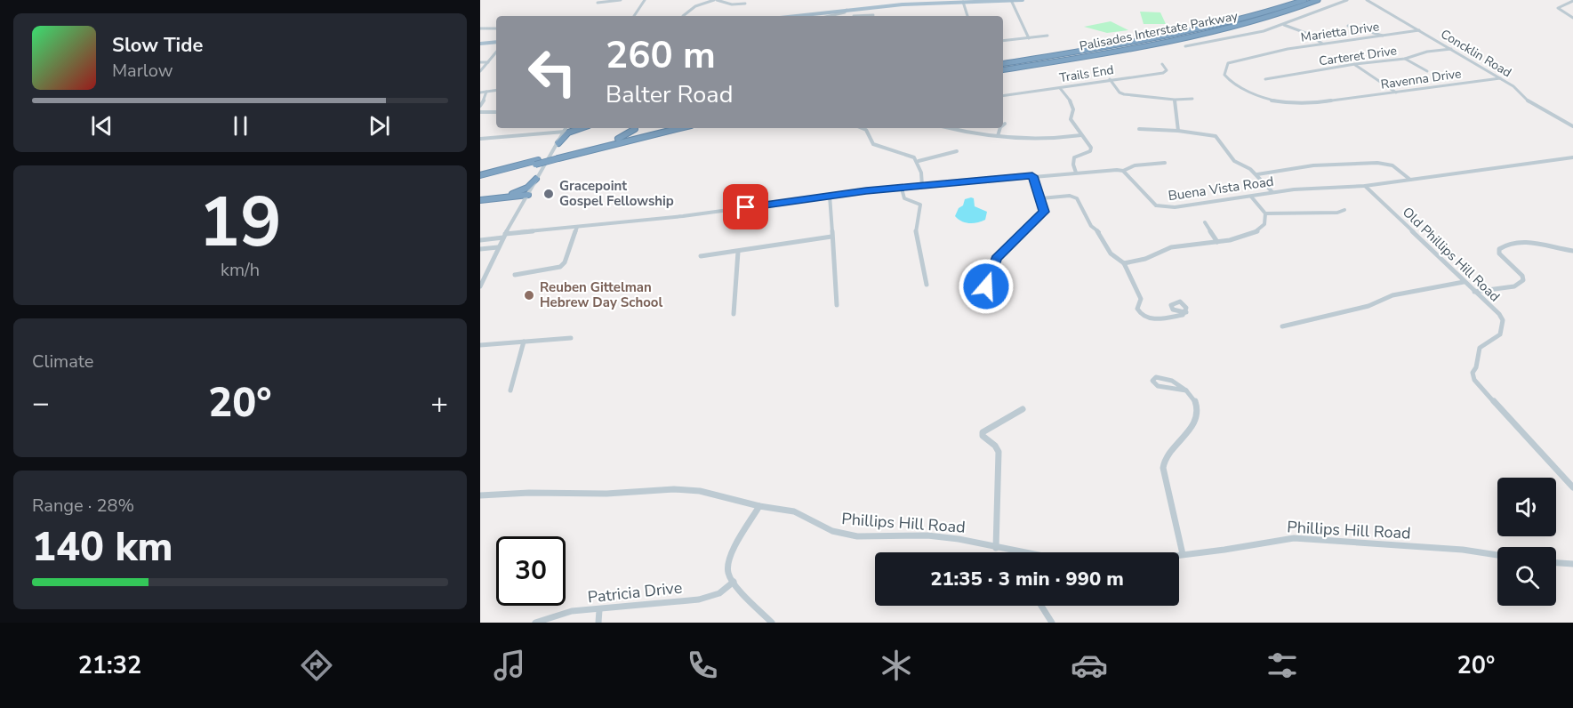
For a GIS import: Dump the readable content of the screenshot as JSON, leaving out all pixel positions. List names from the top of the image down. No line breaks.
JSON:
{"streets":{"highway":["Palisades Interstate Parkway"],"street":["Marietta Drive","Concklin Road","Carteret Drive","Trails End","Ravenna Drive","Buena Vista Road","Old Phillips Hill Road","Phillips Hill Road","Patricia Drive"]},"crossings":[["Marietta Drive","Concklin Road"],["Marietta Drive","Ravenna Drive"],["Concklin Road","Carteret Drive"],["Concklin Road","Ravenna Drive"],["Buena Vista Road","Old Phillips Hill Road"]],"places":["Gracepoint Gospel Fellowship","Reuben Gittelman Hebrew Day School"],"page":{"turn":["260 m","Balter Road"],"song":["Slow Tide","Marlow"],"tile":[["19","km/h"],"Climate",["Range · 28%","140 km"]],"heat":["−","20°","+"],"limit":"30","trip":"21:35 · 3 min · 990 m","tabs":["21:32","20°"]}}
